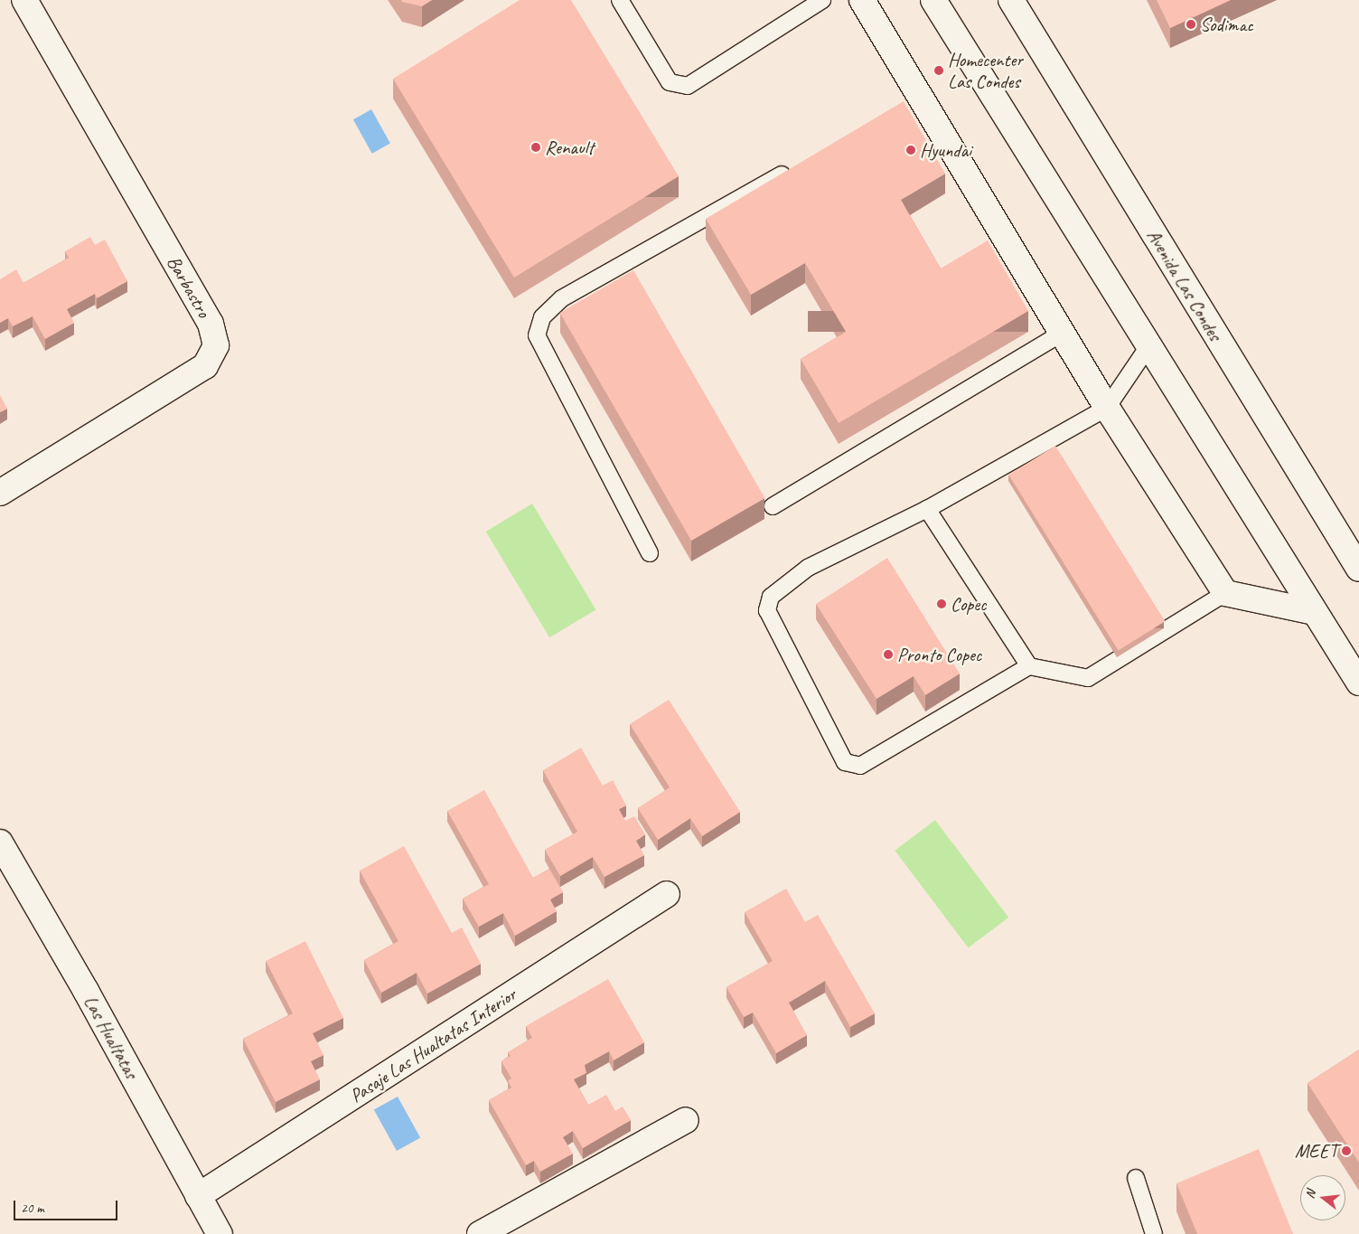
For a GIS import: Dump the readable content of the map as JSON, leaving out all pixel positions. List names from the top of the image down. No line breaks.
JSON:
{"streets":{"street":["Avenida Las Condes","Barbastro","Las Hualtatas","Pasaje Las Hualtatas Interior"]},"crossings":[["Las Hualtatas","Pasaje Las Hualtatas Interior"]],"places":["Sodimac","Homecenter Las Condes","Renault","Hyundai","Copec","Pronto Copec","MEET"],"scale_bar":"20 m","north":"left"}
